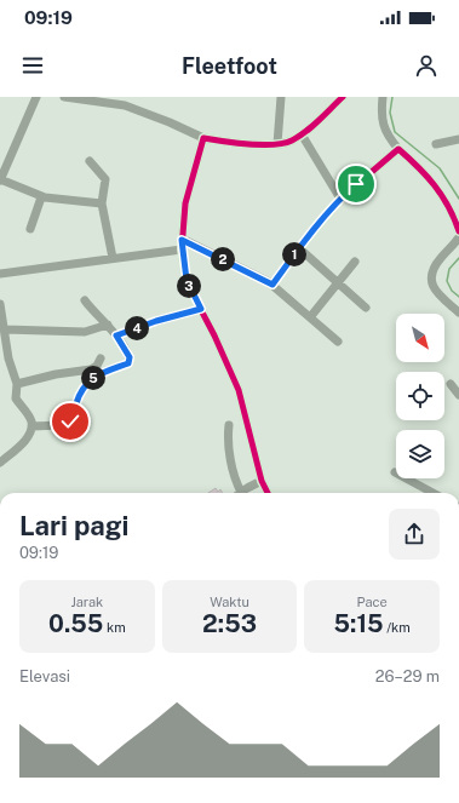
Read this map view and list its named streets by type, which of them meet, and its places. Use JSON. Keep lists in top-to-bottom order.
{
  "north": "bottom right",
  "page": {
    "status": "09:19",
    "header": "Fleetfoot",
    "pins": [
      "1",
      "2",
      "3",
      "4",
      "5"
    ],
    "heading": ["Lari pagi", "09:19"],
    "stats": [
      ["Jarak", "0.55 km"],
      ["Waktu", "2:53"],
      ["Pace", "5:15 /km"]
    ],
    "chart": ["Elevasi", "26–29 m"]
  }
}
